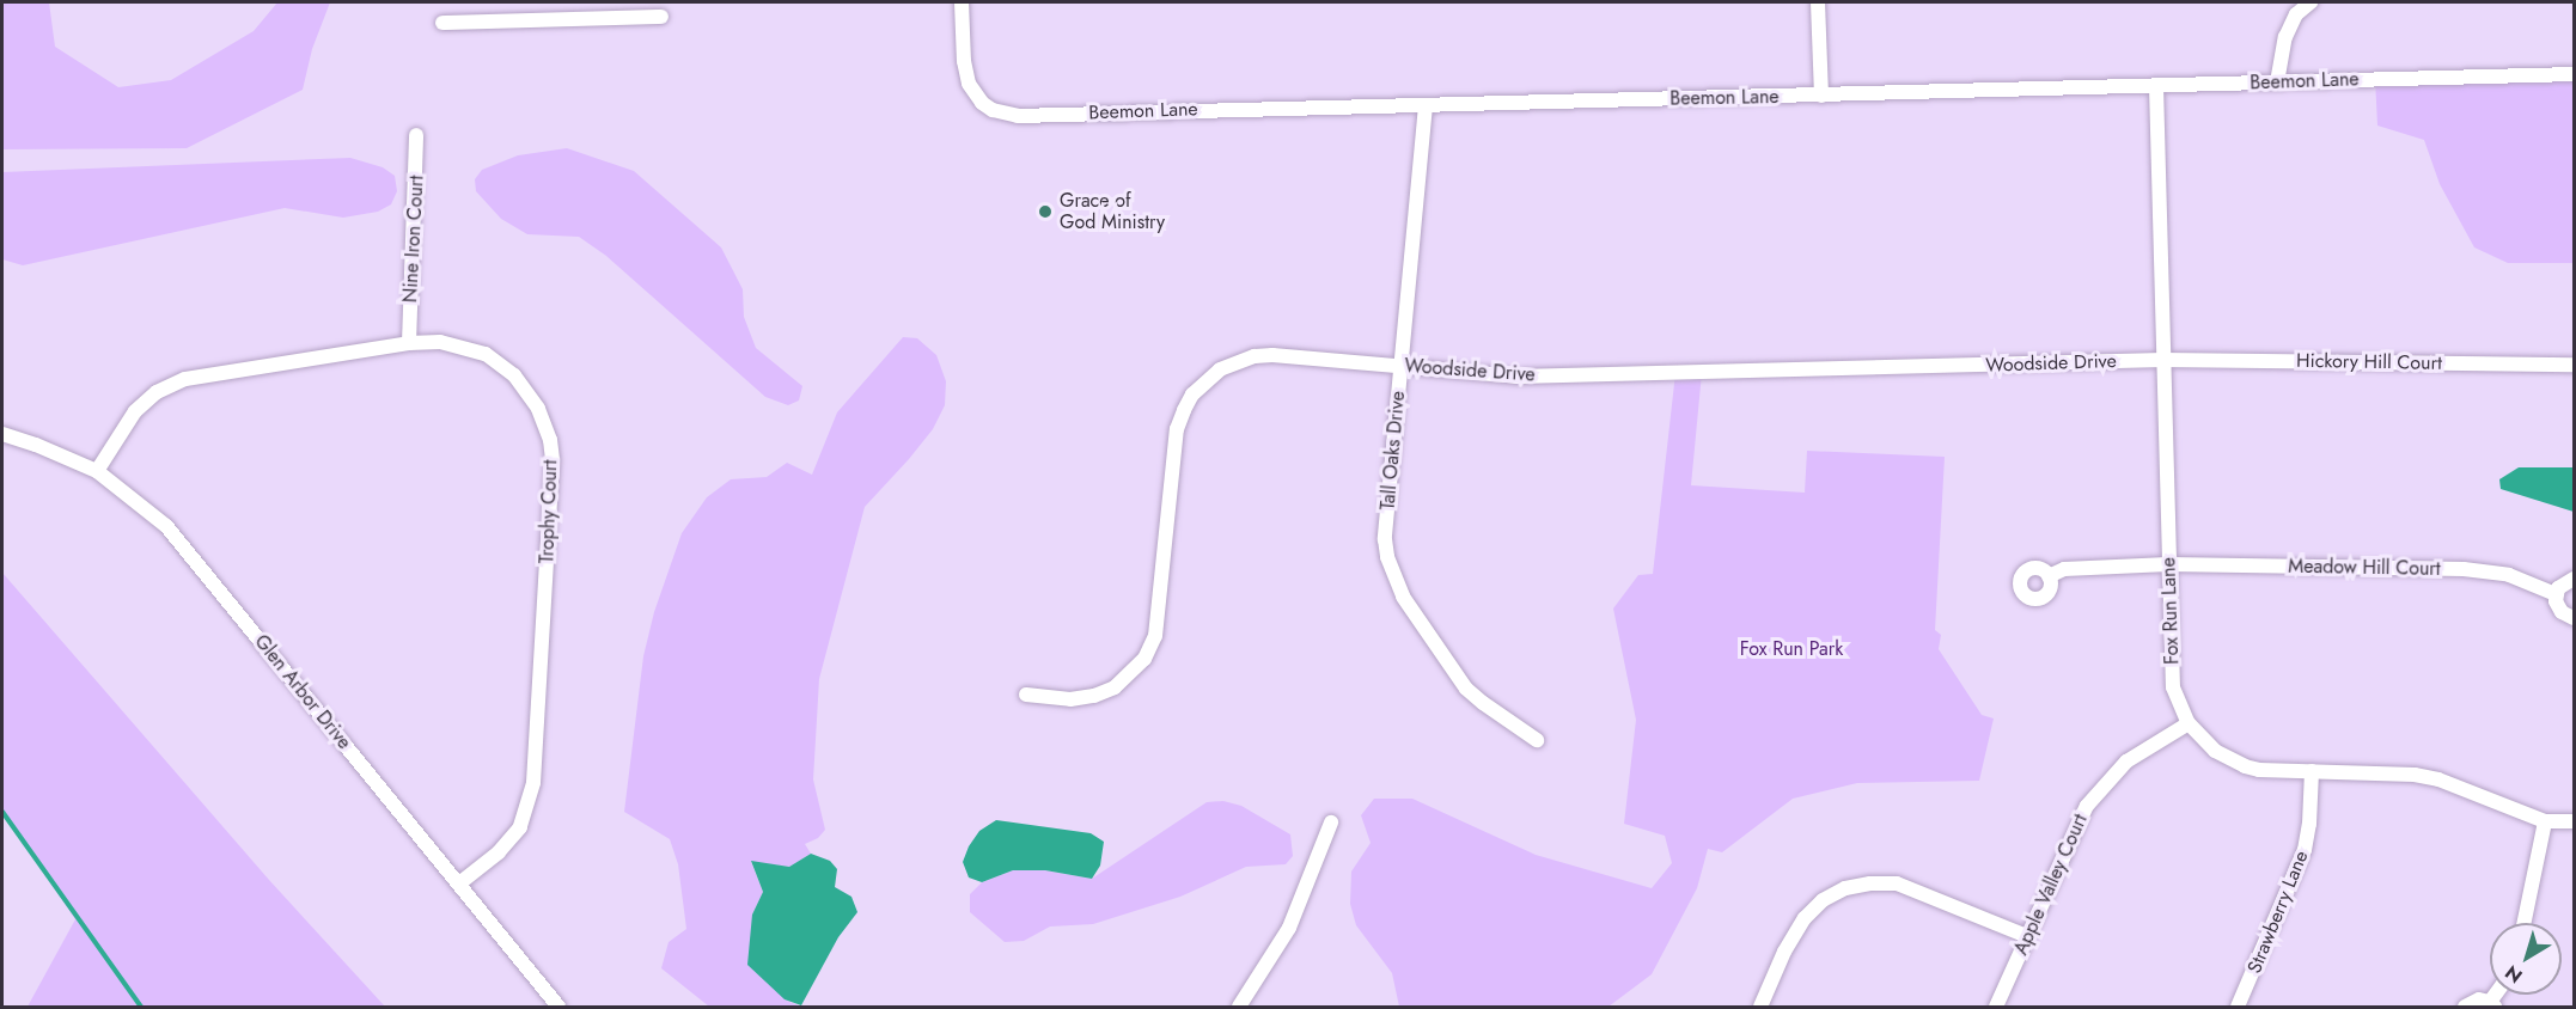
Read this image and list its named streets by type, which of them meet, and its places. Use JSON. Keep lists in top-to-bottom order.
{
  "streets": {
    "street": [
      "Beemon Lane",
      "Nine Iron Court",
      "Hickory Hill Court",
      "Woodside Drive",
      "Tall Oaks Drive",
      "Trophy Court",
      "Meadow Hill Court",
      "Fox Run Lane",
      "Glen Arbor Drive",
      "Apple Valley Court",
      "Strawberry Lane"
    ]
  },
  "crossings": [
    ["Beemon Lane", "Tall Oaks Drive"],
    ["Beemon Lane", "Fox Run Lane"],
    ["Nine Iron Court", "Trophy Court"],
    ["Hickory Hill Court", "Woodside Drive"],
    ["Hickory Hill Court", "Fox Run Lane"],
    ["Woodside Drive", "Tall Oaks Drive"],
    ["Woodside Drive", "Fox Run Lane"],
    ["Trophy Court", "Glen Arbor Drive"],
    ["Meadow Hill Court", "Fox Run Lane"],
    ["Fox Run Lane", "Apple Valley Court"],
    ["Fox Run Lane", "Strawberry Lane"]
  ],
  "parks": ["Fox Run Park"],
  "places": ["Grace of God Ministry"],
  "north": "bottom left"
}
